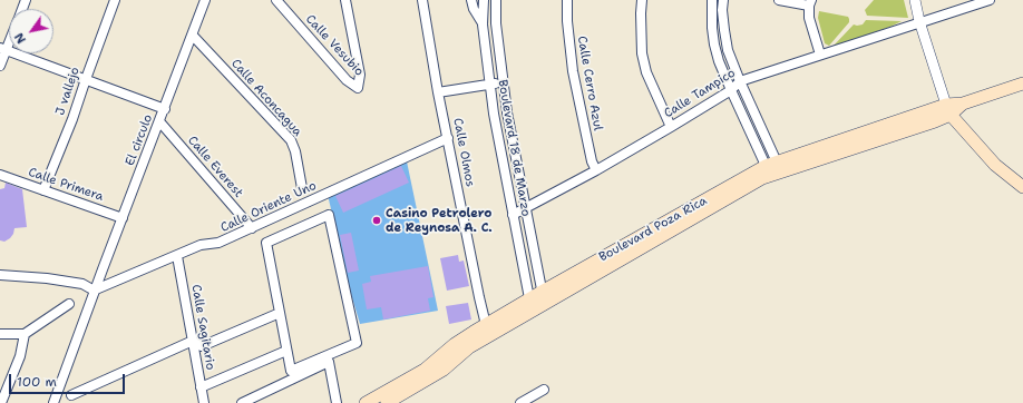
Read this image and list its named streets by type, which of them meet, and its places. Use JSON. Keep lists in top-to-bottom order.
{
  "streets": {
    "main road": ["Boulevard Poza Rica"],
    "street": [
      "Calle Vesubio",
      "Calle Cerro Azul",
      "J vallejo",
      "Calle Tampico",
      "Calle Aconcagua",
      "El circulo",
      "Boulevard 18 de Marzo",
      "Calle Olmos",
      "Calle Everest",
      "Calle Primera",
      "Calle Oriente Uno",
      "Calle Sagitario"
    ]
  },
  "crossings": [
    ["Calle Cerro Azul", "Calle Tampico"],
    ["J vallejo", "Calle Primera"],
    ["Calle Tampico", "Boulevard 18 de Marzo"],
    ["Calle Aconcagua", "El circulo"],
    ["El circulo", "Calle Everest"],
    ["El circulo", "Calle Primera"],
    ["El circulo", "Calle Oriente Uno"],
    ["Boulevard 18 de Marzo", "Boulevard Poza Rica"],
    ["Calle Olmos", "Calle Oriente Uno"],
    ["Calle Olmos", "Boulevard Poza Rica"],
    ["Calle Everest", "Calle Oriente Uno"],
    ["Calle Oriente Uno", "Calle Sagitario"]
  ],
  "places": ["Casino Petrolero de Reynosa A. C."],
  "scale_bar": "100 m",
  "north": "bottom left"
}
